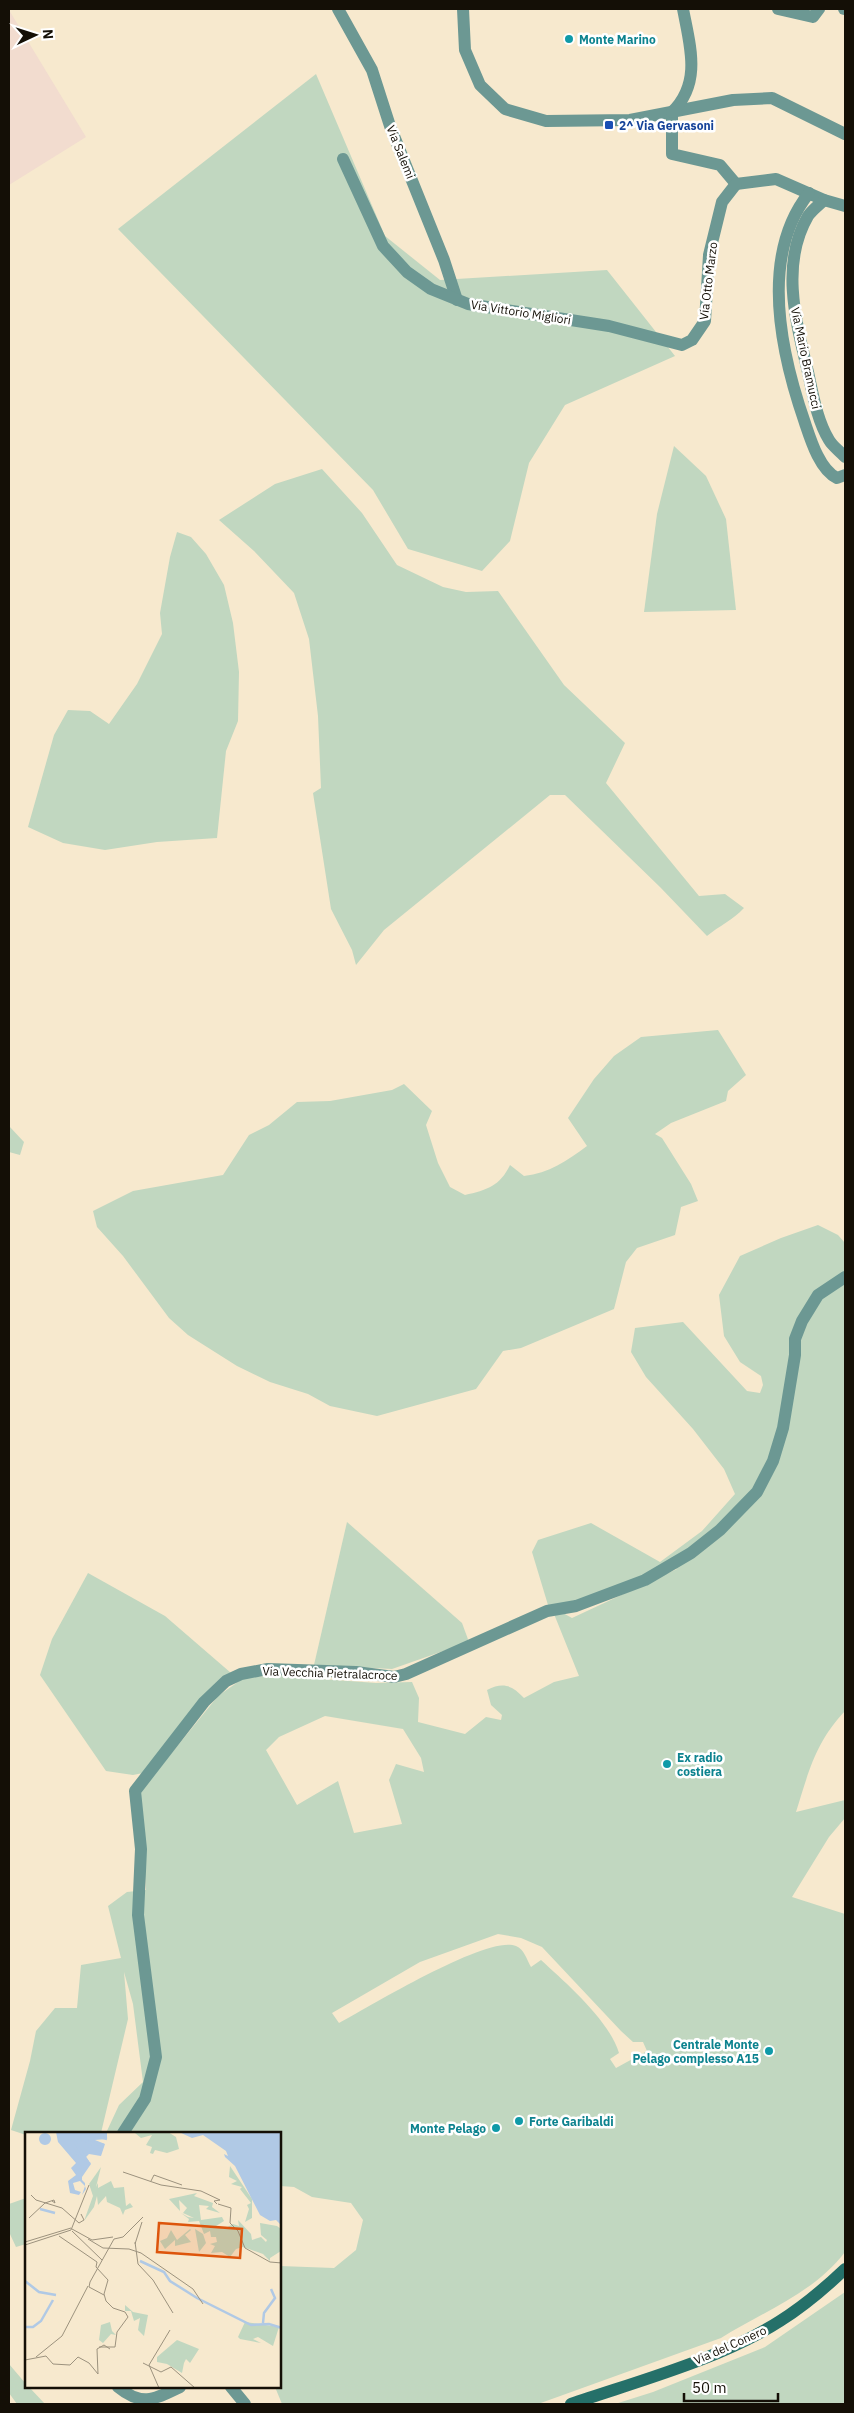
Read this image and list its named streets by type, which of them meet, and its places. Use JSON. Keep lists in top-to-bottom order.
{
  "streets": {
    "main road": ["Via del Conero"],
    "street": [
      "Via Salemi",
      "Via Otto Marzo",
      "Via Vittorio Migliori",
      "Via Mario Bramucci",
      "Via Vecchia Pietralacroce"
    ]
  },
  "crossings": [
    ["Via Salemi", "Via Vittorio Migliori"],
    ["Via Otto Marzo", "Via Vittorio Migliori"]
  ],
  "places": {
    "other": [
      "Monte Marino",
      "Ex radio costiera",
      "Centrale Monte Pelago complesso A15",
      "Forte Garibaldi",
      "Monte Pelago"
    ],
    "transit": ["2^ Via Gervasoni"]
  },
  "scale_bar": "50 m",
  "north": "right"
}
